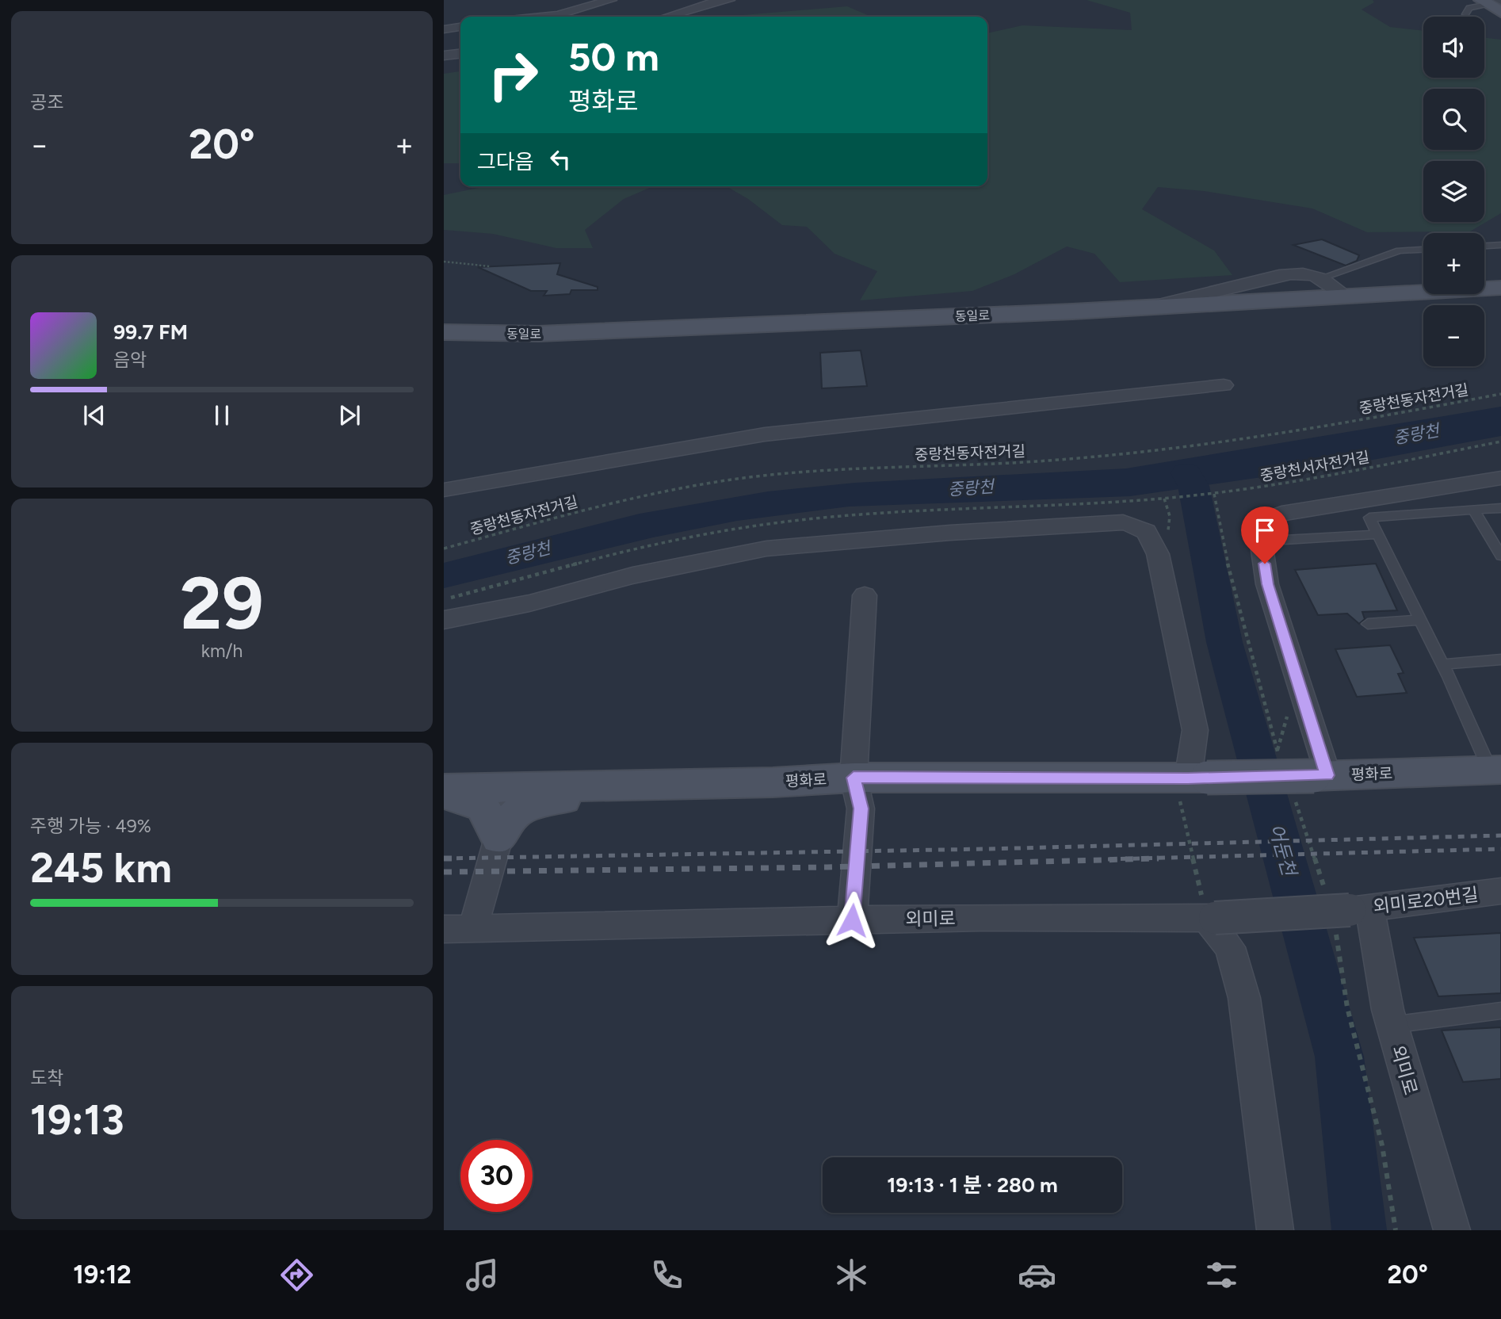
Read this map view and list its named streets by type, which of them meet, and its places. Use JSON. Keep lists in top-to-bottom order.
{
  "streets": {
    "street": [
      "동일로",
      "평화로",
      "외미로20번길",
      "외미로"
    ],
    "path": ["중랑천동자전거길", "중랑천서자전거길"]
  },
  "crossings": [
    ["외미로20번길", "외미로"]
  ],
  "water": ["중랑천", "어둔천"],
  "page": {
    "tile": [
      "공조",
      ["29", "km/h"],
      ["주행 가능 · 49%", "245 km"],
      ["도착", "19:13"]
    ],
    "map_buttons": ["+", "−"],
    "turn": ["50 m", "평화로"],
    "heat": ["−", "20°", "+"],
    "then": "그다음",
    "song": ["99.7 FM", "음악"],
    "limit": "30",
    "trip": "19:13 · 1 분 · 280 m",
    "tabs": ["19:12", "20°"]
  }
}
